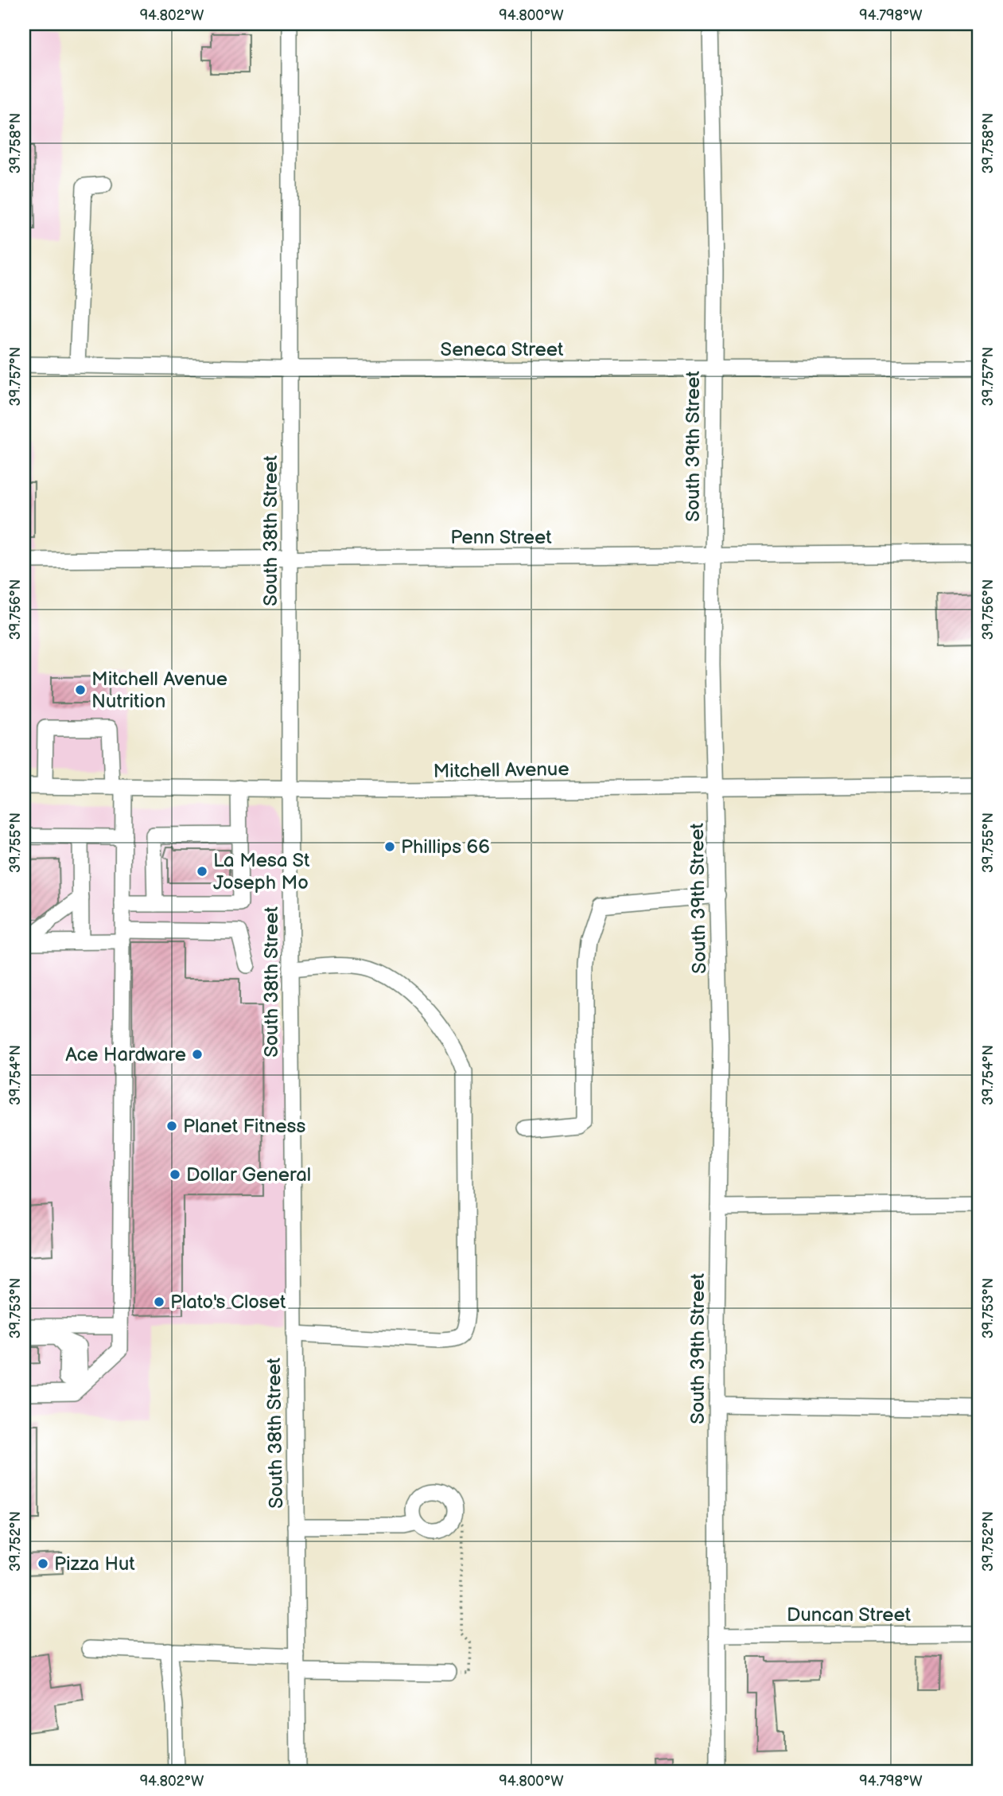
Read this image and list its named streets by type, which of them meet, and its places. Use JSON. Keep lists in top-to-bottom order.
{
  "streets": {
    "street": [
      "Seneca Street",
      "South 39th Street",
      "South 38th Street",
      "Penn Street",
      "Mitchell Avenue",
      "Duncan Street"
    ]
  },
  "crossings": [
    ["Seneca Street", "South 39th Street"],
    ["Seneca Street", "South 38th Street"],
    ["South 39th Street", "Penn Street"],
    ["South 39th Street", "Mitchell Avenue"],
    ["South 39th Street", "Duncan Street"],
    ["South 38th Street", "Penn Street"],
    ["South 38th Street", "Mitchell Avenue"]
  ],
  "places": [
    "Mitchell Avenue Nutrition",
    "Phillips 66",
    "La Mesa St Joseph Mo",
    "Ace Hardware",
    "Planet Fitness",
    "Dollar General",
    "Plato's Closet",
    "Pizza Hut"
  ],
  "coordinates": [
    "94.802°W",
    "94.800°W",
    "94.798°W",
    "39.758°N",
    "39.757°N",
    "39.756°N",
    "39.755°N",
    "39.754°N",
    "39.753°N",
    "39.752°N"
  ]
}
